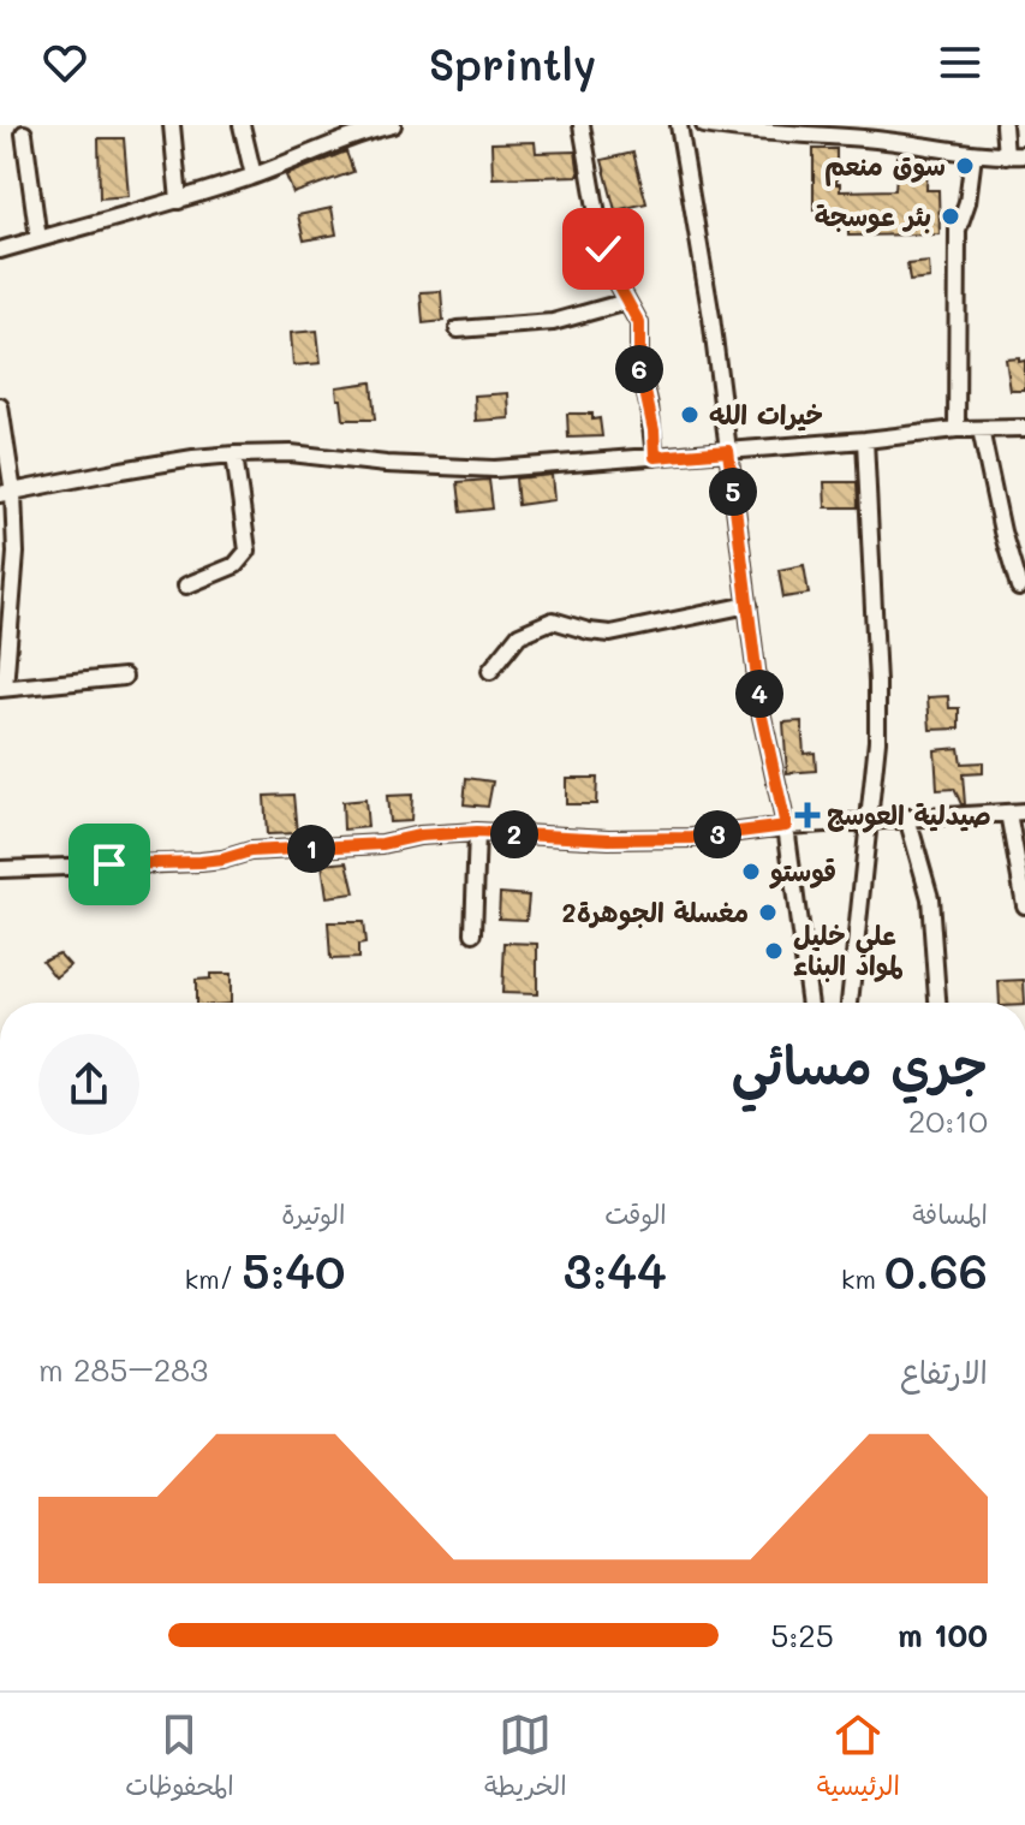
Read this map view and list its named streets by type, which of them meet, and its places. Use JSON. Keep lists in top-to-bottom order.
{
  "places": {
    "other": [
      "سوق منعم",
      "بئر عوسجة",
      "خيرات الله",
      "قوستو",
      "مغسلة الجوهرة2",
      "علي خليل لمواد البناء"
    ],
    "health": ["صيدلية العوسج"]
  },
  "page": {
    "header": "Sprintly",
    "pins": [
      "6",
      "5",
      "4",
      "2",
      "3",
      "1"
    ],
    "heading": ["جري مسائي", "20:10"],
    "stats": [
      ["المسافة", "0.66 km"],
      ["الوقت", "3:44"],
      ["الوتيرة", "5:40 /km"]
    ],
    "chart": ["الارتفاع", "283–285 m"],
    "list": [
      {
        "name": "100 m",
        "note": "5:25"
      }
    ],
    "tabs": ["الرئيسية", "الخريطة", "المحفوظات"]
  }
}
